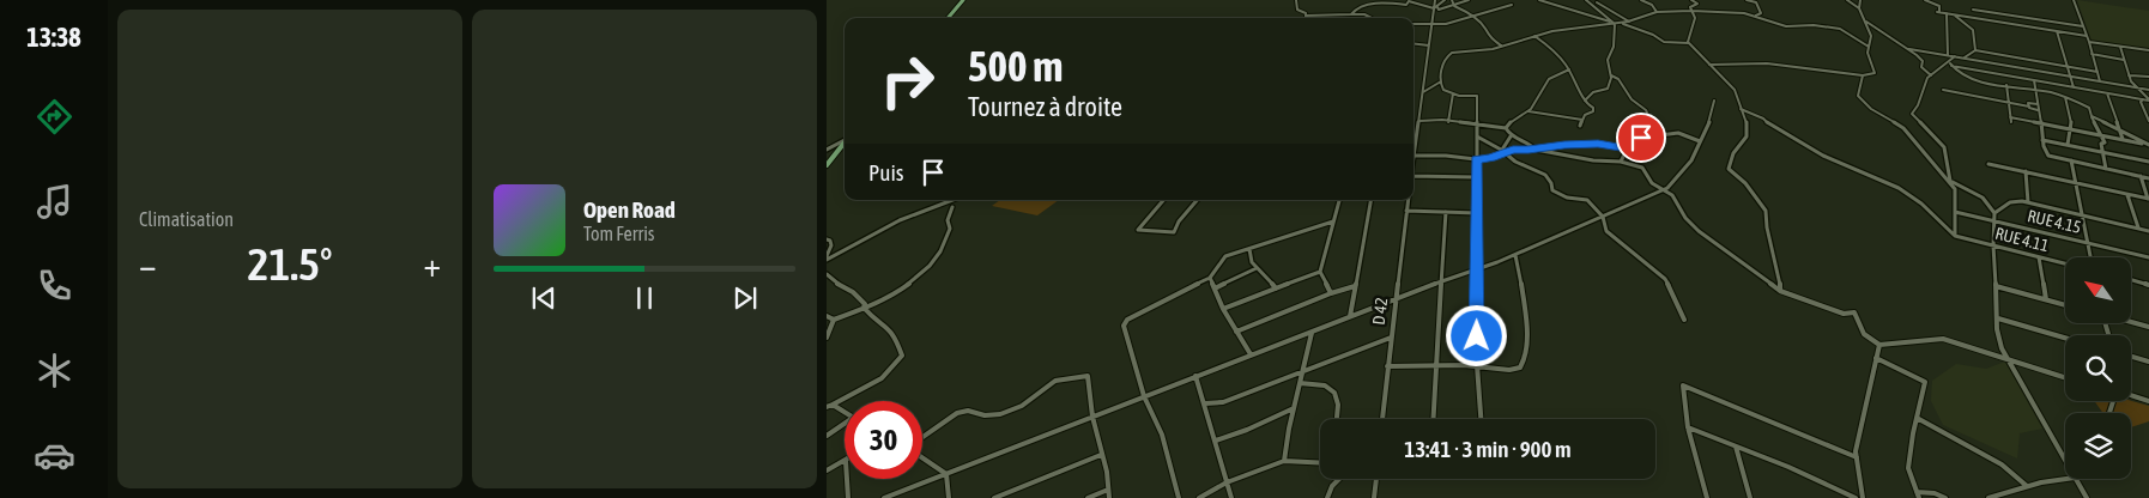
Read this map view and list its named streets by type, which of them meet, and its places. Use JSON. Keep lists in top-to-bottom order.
{
  "streets": {
    "street": ["RUE 4.15", "RUE 4.11", "D 42"]
  },
  "north": "top left",
  "page": {
    "tabs": "13:38",
    "tile": "Climatisation",
    "turn": ["500 m", "Tournez à droite"],
    "then": "Puis",
    "song": ["Open Road", "Tom Ferris"],
    "heat": ["−", "21.5°", "+"],
    "limit": "30",
    "trip": "13:41 · 3 min · 900 m"
  }
}
